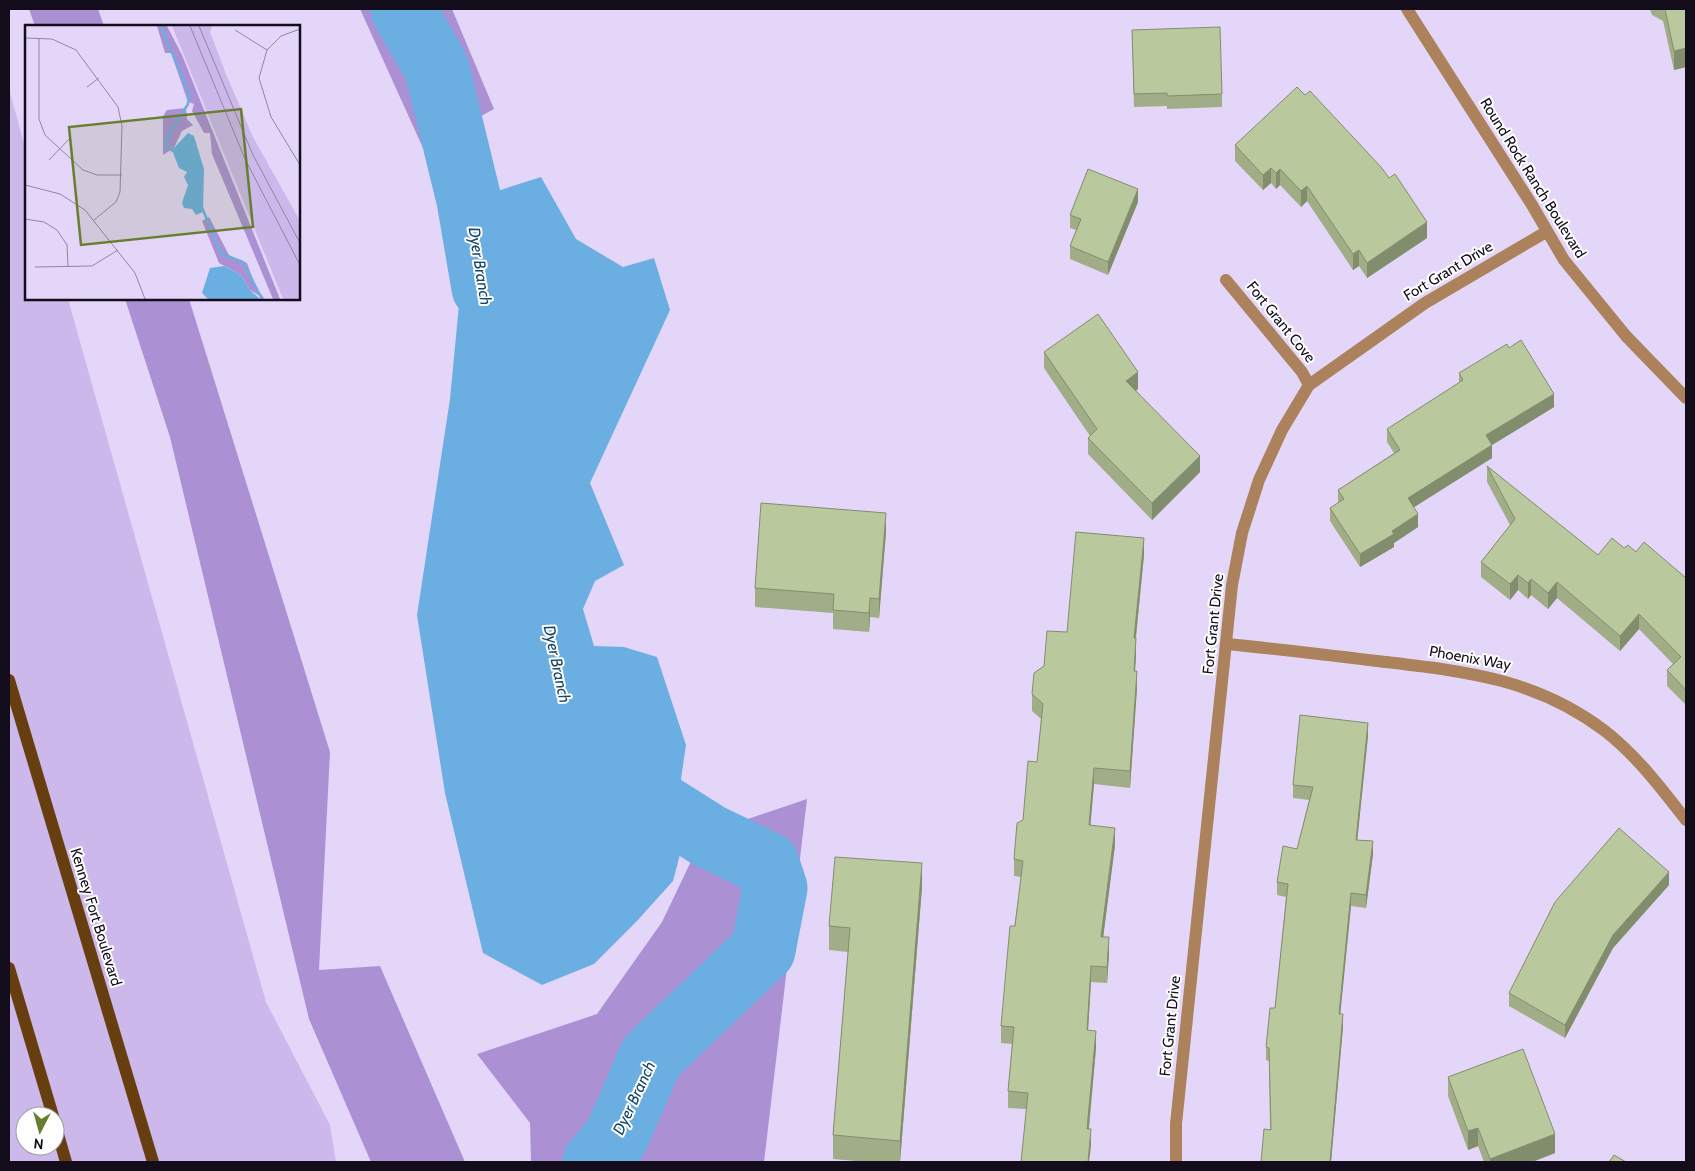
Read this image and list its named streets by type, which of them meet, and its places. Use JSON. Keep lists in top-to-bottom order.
{
  "streets": {
    "main road": ["Kenney Fort Boulevard"],
    "street": [
      "Round Rock Ranch Boulevard",
      "Fort Grant Drive",
      "Fort Grant Cove",
      "Phoenix Way"
    ]
  },
  "crossings": [
    ["Round Rock Ranch Boulevard", "Fort Grant Drive"],
    ["Fort Grant Drive", "Fort Grant Cove"],
    ["Fort Grant Drive", "Phoenix Way"]
  ],
  "water": ["Dyer Branch"],
  "north": "bottom"
}
